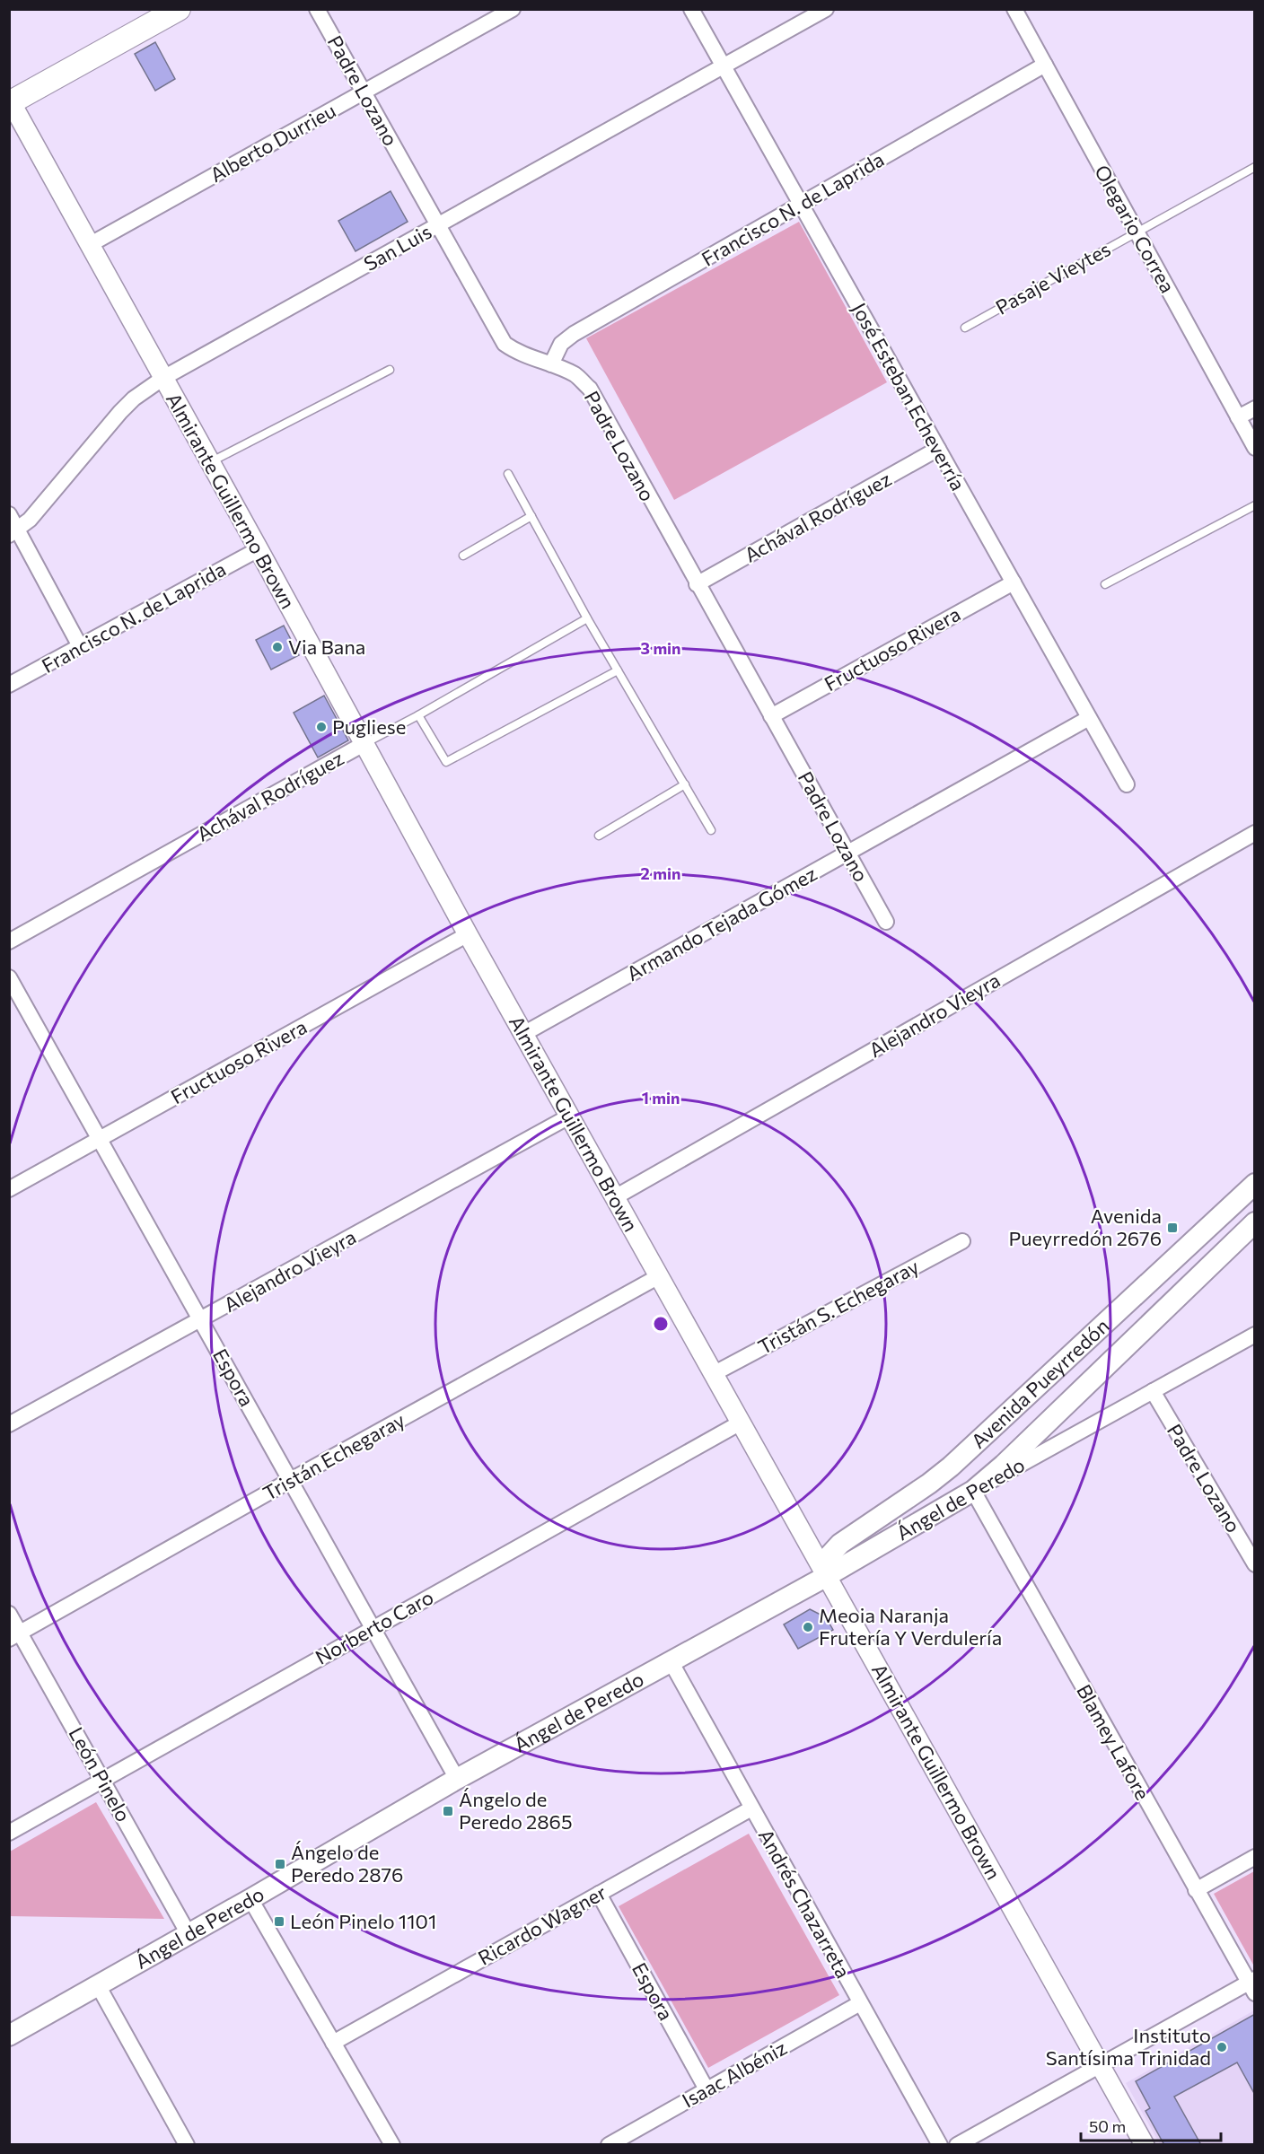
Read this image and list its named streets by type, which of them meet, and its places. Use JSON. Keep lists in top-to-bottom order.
{
  "streets": {
    "main road": ["Avenida Pueyrredón", "Ángel de Peredo"],
    "street": [
      "Padre Lozano",
      "Alberto Durrieu",
      "Francisco N. de Laprida",
      "Olegario Correa",
      "San Luis",
      "José Esteban Echeverría",
      "Almirante Guillermo Brown",
      "Achával Rodríguez",
      "Fructuoso Rivera",
      "Armando Tejada Gómez",
      "Alejandro Vieyra",
      "Tristán S. Echegaray",
      "Espora",
      "Tristán Echegaray",
      "Norberto Caro",
      "Blamey Lafore",
      "León Pinelo",
      "Andrés Chazarreta",
      "Ricardo Wagner",
      "Isaac Albéniz"
    ],
    "lane": ["Pasaje Vieytes"]
  },
  "crossings": [
    ["Padre Lozano", "Alberto Durrieu"],
    ["Padre Lozano", "Francisco N. de Laprida"],
    ["Padre Lozano", "San Luis"],
    ["Padre Lozano", "Achával Rodríguez"],
    ["Padre Lozano", "Fructuoso Rivera"],
    ["Padre Lozano", "Armando Tejada Gómez"],
    ["Padre Lozano", "Ángel de Peredo"],
    ["Alberto Durrieu", "Almirante Guillermo Brown"],
    ["Francisco N. de Laprida", "Olegario Correa"],
    ["Francisco N. de Laprida", "José Esteban Echeverría"],
    ["Francisco N. de Laprida", "Almirante Guillermo Brown"],
    ["Olegario Correa", "Pasaje Vieytes"],
    ["San Luis", "José Esteban Echeverría"],
    ["San Luis", "Almirante Guillermo Brown"],
    ["José Esteban Echeverría", "Achával Rodríguez"],
    ["José Esteban Echeverría", "Fructuoso Rivera"],
    ["José Esteban Echeverría", "Armando Tejada Gómez"],
    ["Almirante Guillermo Brown", "Achával Rodríguez"],
    ["Almirante Guillermo Brown", "Fructuoso Rivera"],
    ["Almirante Guillermo Brown", "Armando Tejada Gómez"],
    ["Almirante Guillermo Brown", "Alejandro Vieyra"],
    ["Almirante Guillermo Brown", "Tristán S. Echegaray"],
    ["Almirante Guillermo Brown", "Avenida Pueyrredón"],
    ["Almirante Guillermo Brown", "Tristán Echegaray"],
    ["Almirante Guillermo Brown", "Ángel de Peredo"],
    ["Almirante Guillermo Brown", "Norberto Caro"],
    ["Fructuoso Rivera", "Espora"],
    ["Alejandro Vieyra", "Espora"],
    ["Espora", "Tristán Echegaray"],
    ["Espora", "Ángel de Peredo"],
    ["Espora", "Norberto Caro"],
    ["Espora", "Ricardo Wagner"],
    ["Espora", "Isaac Albéniz"],
    ["Avenida Pueyrredón", "Ángel de Peredo"],
    ["Avenida Pueyrredón", "Blamey Lafore"],
    ["Tristán Echegaray", "León Pinelo"],
    ["Ángel de Peredo", "Blamey Lafore"],
    ["Ángel de Peredo", "León Pinelo"],
    ["Ángel de Peredo", "Andrés Chazarreta"],
    ["Norberto Caro", "León Pinelo"],
    ["Andrés Chazarreta", "Ricardo Wagner"],
    ["Andrés Chazarreta", "Isaac Albéniz"]
  ],
  "places": {
    "other": [
      "Via Bana",
      "Pugliese",
      "Meoia Naranja Frutería Y Verdulería",
      "Instituto Santísima Trinidad"
    ],
    "transit": [
      "Avenida Pueyrredón 2676",
      "Ángelo de Peredo 2865",
      "Ángelo de Peredo 2876",
      "León Pinelo 1101"
    ]
  },
  "scale_bar": "50 m",
  "rings": ["3 min", "2 min", "1 min"]
}
